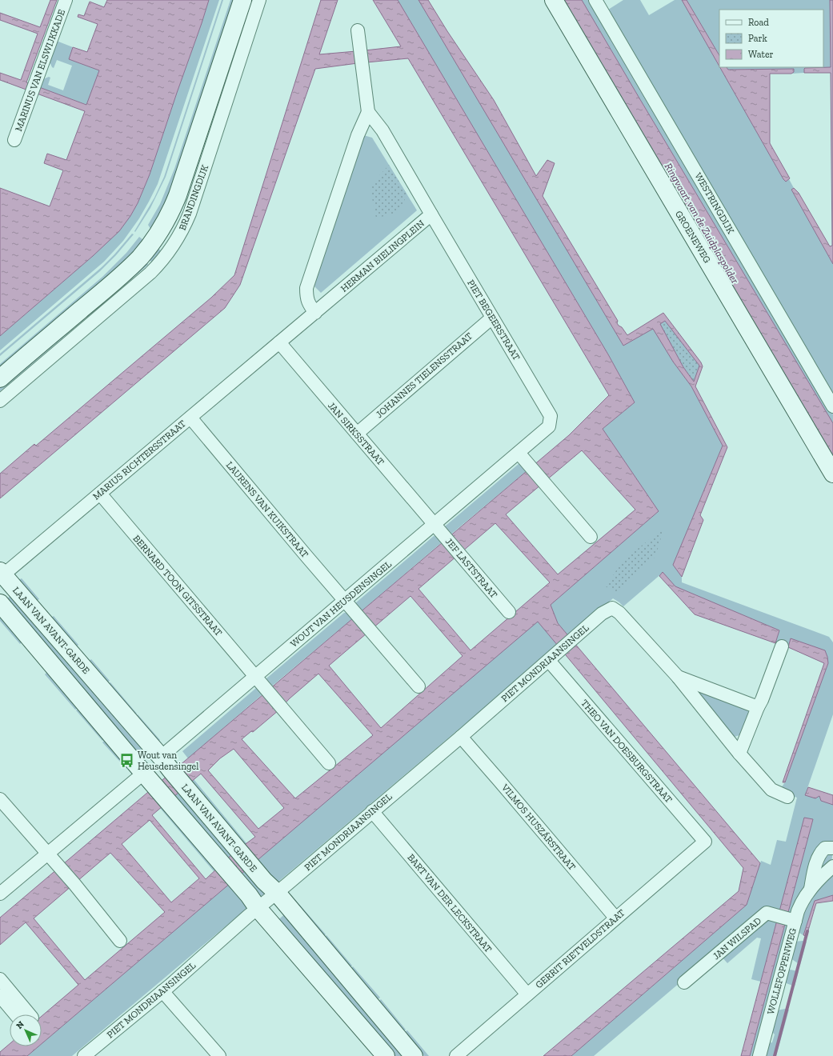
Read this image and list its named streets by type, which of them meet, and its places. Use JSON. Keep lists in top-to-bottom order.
{
  "streets": {
    "street": [
      "MARINUS VAN ELSWIJKKADE",
      "BRANDINGDIJK",
      "WESTRINGDIJK",
      "GROENEWEG",
      "HERMAN BIELINGPLEIN",
      "PIET BEGEERSTRAAT",
      "JOHANNES TIELENSSTRAAT",
      "JAN SIRKSSTRAAT",
      "MARIUS RICHTERSSTRAAT",
      "LAURENS VAN KUIKSTRAAT",
      "JEF LASTSTRAAT",
      "BERNARD TOON GITSSTRAAT",
      "WOUT VAN HEUSDENSINGEL",
      "LAAN VAN AVANT-GARDE",
      "PIET MONDRIAANSINGEL",
      "THEO VAN DOESBURGSTRAAT",
      "VILMOS HUSZÁRSTRAAT",
      "BART VAN DER LECKSTRAAT",
      "JAN WILSPAD",
      "GERRIT RIETVELDSTRAAT",
      "WOLLEFOPPENWEG"
    ]
  },
  "crossings": [
    ["HERMAN BIELINGPLEIN", "PIET BEGEERSTRAAT"],
    ["HERMAN BIELINGPLEIN", "JAN SIRKSSTRAAT"],
    ["HERMAN BIELINGPLEIN", "MARIUS RICHTERSSTRAAT"],
    ["PIET BEGEERSTRAAT", "JOHANNES TIELENSSTRAAT"],
    ["PIET BEGEERSTRAAT", "WOUT VAN HEUSDENSINGEL"],
    ["JOHANNES TIELENSSTRAAT", "JAN SIRKSSTRAAT"],
    ["JAN SIRKSSTRAAT", "MARIUS RICHTERSSTRAAT"],
    ["JAN SIRKSSTRAAT", "JEF LASTSTRAAT"],
    ["JAN SIRKSSTRAAT", "WOUT VAN HEUSDENSINGEL"],
    ["MARIUS RICHTERSSTRAAT", "LAURENS VAN KUIKSTRAAT"],
    ["MARIUS RICHTERSSTRAAT", "BERNARD TOON GITSSTRAAT"],
    ["MARIUS RICHTERSSTRAAT", "LAAN VAN AVANT-GARDE"],
    ["LAURENS VAN KUIKSTRAAT", "WOUT VAN HEUSDENSINGEL"],
    ["JEF LASTSTRAAT", "WOUT VAN HEUSDENSINGEL"],
    ["BERNARD TOON GITSSTRAAT", "WOUT VAN HEUSDENSINGEL"],
    ["WOUT VAN HEUSDENSINGEL", "LAAN VAN AVANT-GARDE"],
    ["LAAN VAN AVANT-GARDE", "PIET MONDRIAANSINGEL"],
    ["PIET MONDRIAANSINGEL", "THEO VAN DOESBURGSTRAAT"],
    ["PIET MONDRIAANSINGEL", "VILMOS HUSZÁRSTRAAT"],
    ["PIET MONDRIAANSINGEL", "BART VAN DER LECKSTRAAT"],
    ["THEO VAN DOESBURGSTRAAT", "GERRIT RIETVELDSTRAAT"],
    ["VILMOS HUSZÁRSTRAAT", "GERRIT RIETVELDSTRAAT"],
    ["BART VAN DER LECKSTRAAT", "GERRIT RIETVELDSTRAAT"],
    ["JAN WILSPAD", "WOLLEFOPPENWEG"]
  ],
  "water": ["Ringvaart van de Zuidplaspolder"],
  "places": {
    "bus stop": ["Wout van Heusdensingel"]
  },
  "legend": ["Road", "Park", "Water"],
  "north": "top left"
}
